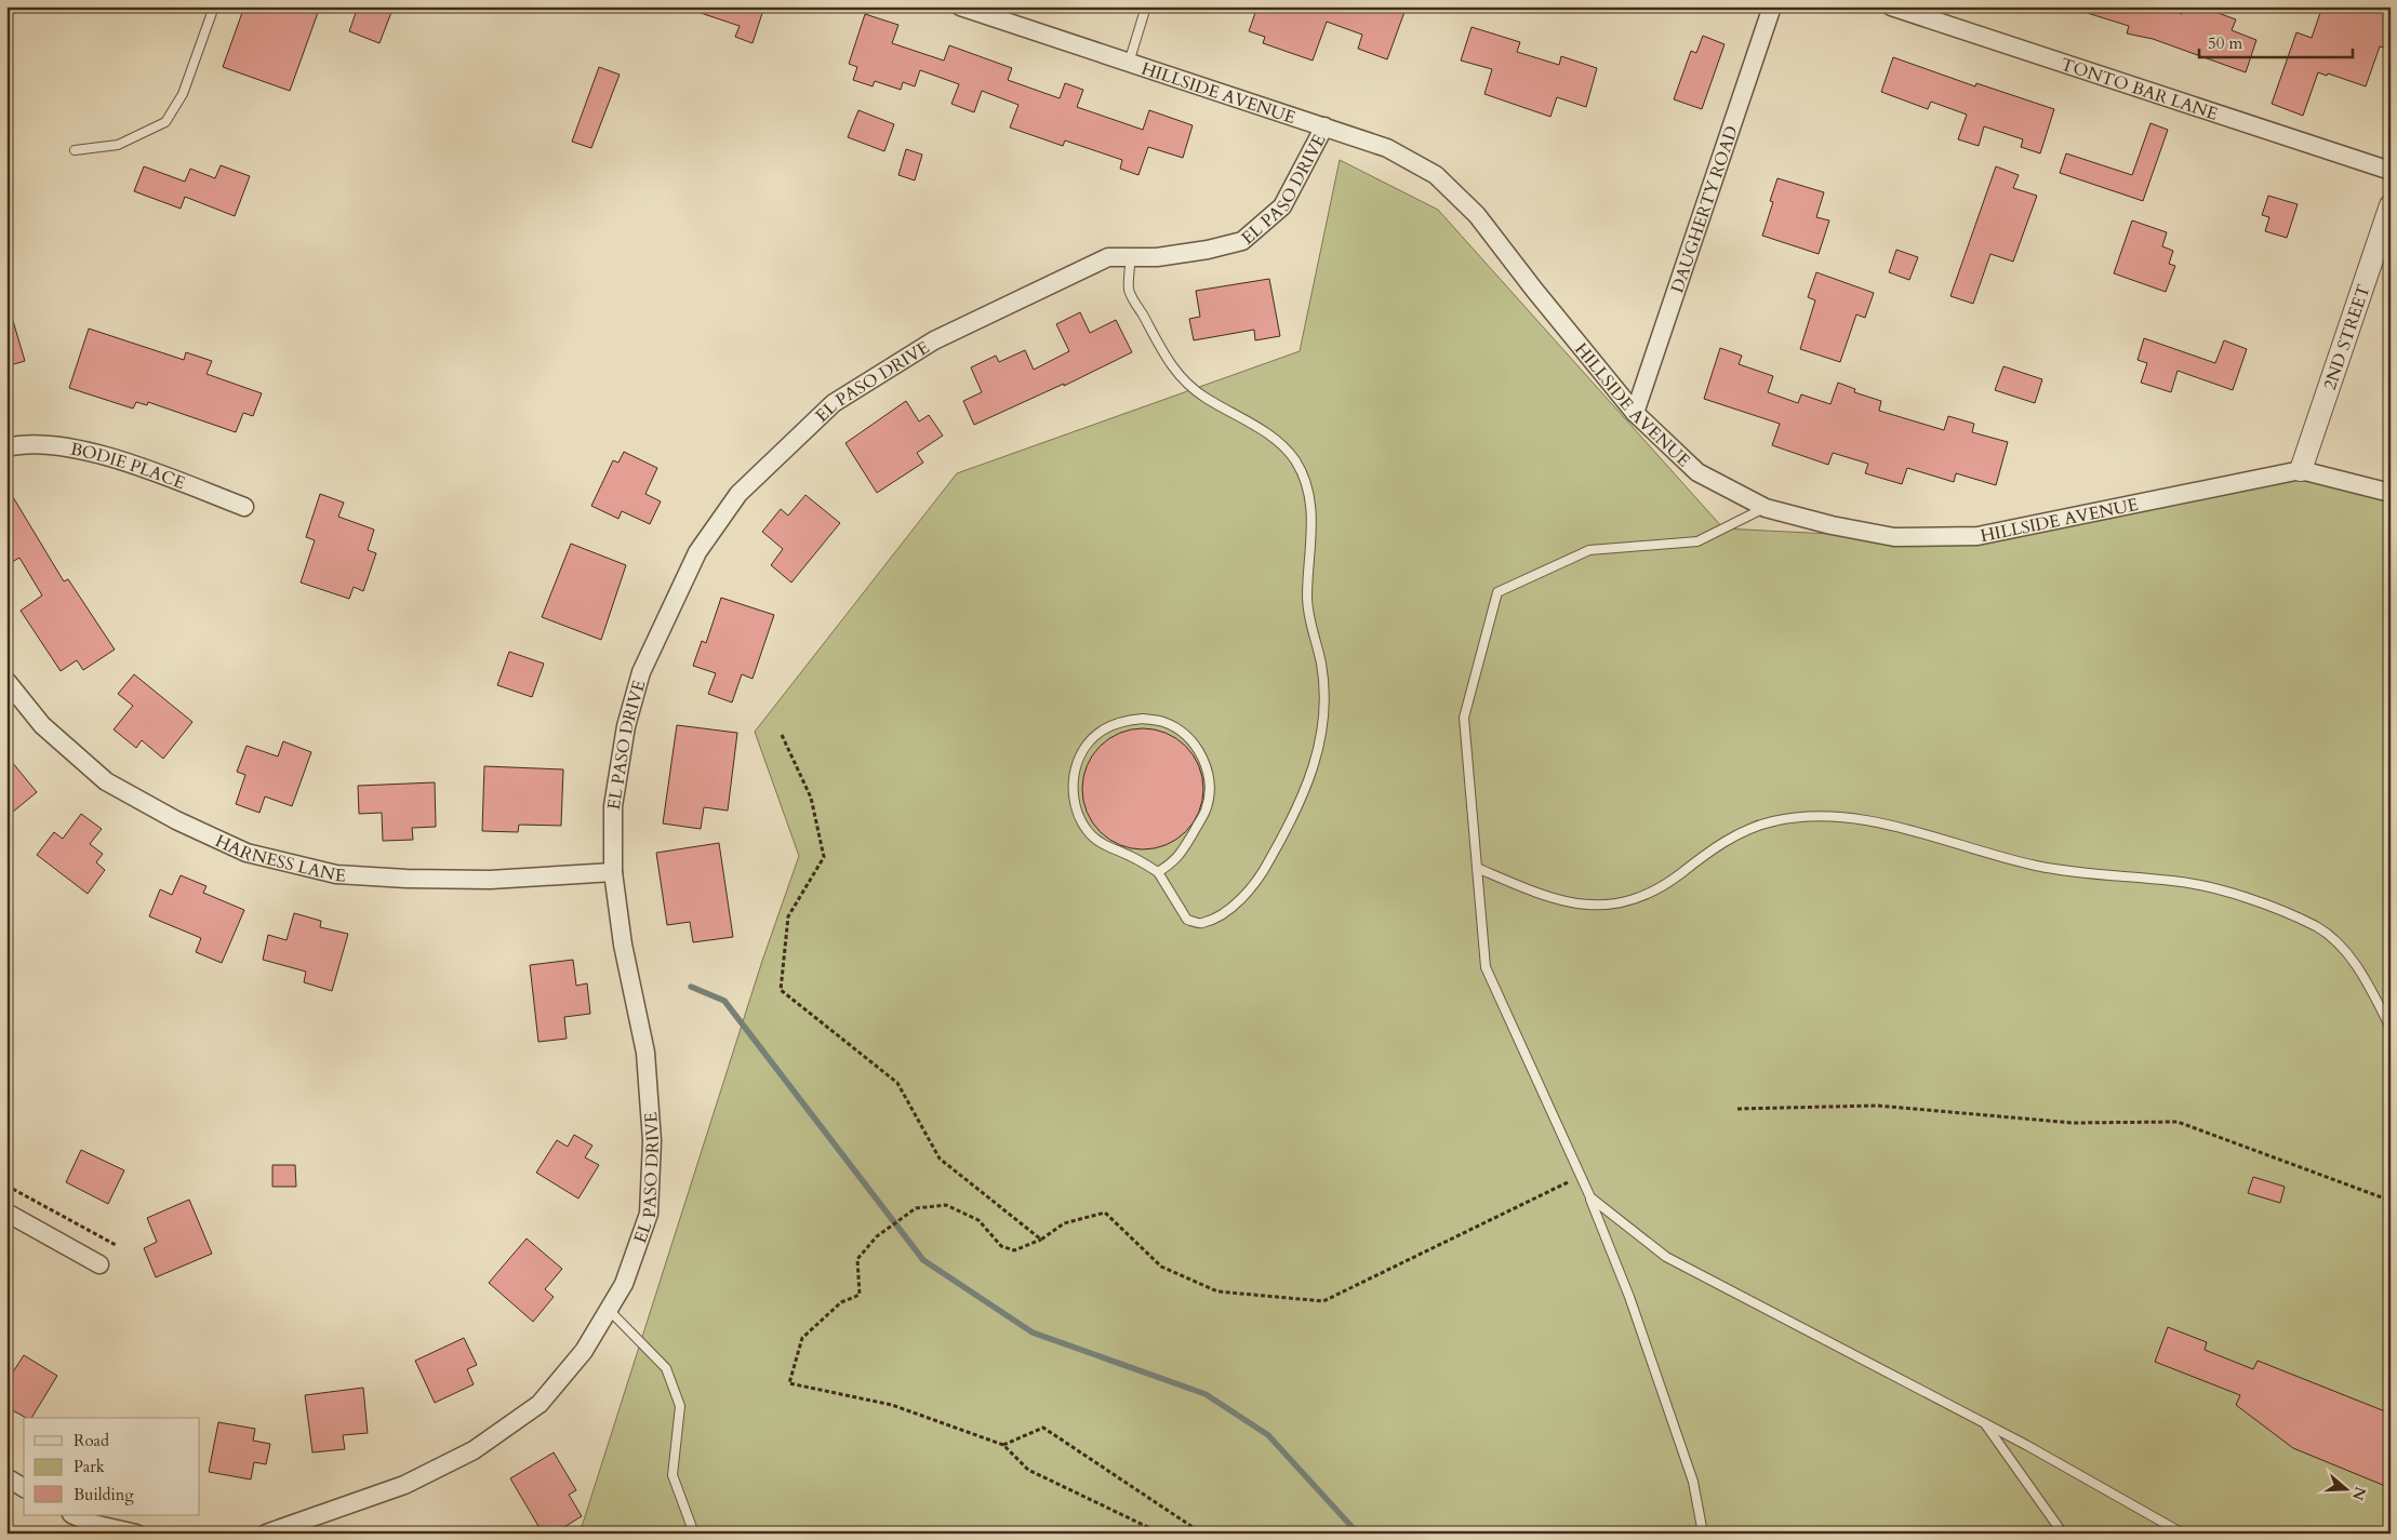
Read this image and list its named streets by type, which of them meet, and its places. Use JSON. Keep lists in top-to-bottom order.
{
  "streets": {
    "street": [
      "TONTO BAR LANE",
      "HILLSIDE AVENUE",
      "EL PASO DRIVE",
      "DAUGHERTY ROAD",
      "2ND STREET",
      "BODIE PLACE",
      "HARNESS LANE"
    ]
  },
  "crossings": [
    ["HILLSIDE AVENUE", "EL PASO DRIVE"],
    ["HILLSIDE AVENUE", "DAUGHERTY ROAD"],
    ["HILLSIDE AVENUE", "2ND STREET"],
    ["EL PASO DRIVE", "HARNESS LANE"]
  ],
  "legend": ["Road", "Park", "Building"],
  "scale_bar": "50 m",
  "north": "right"
}
